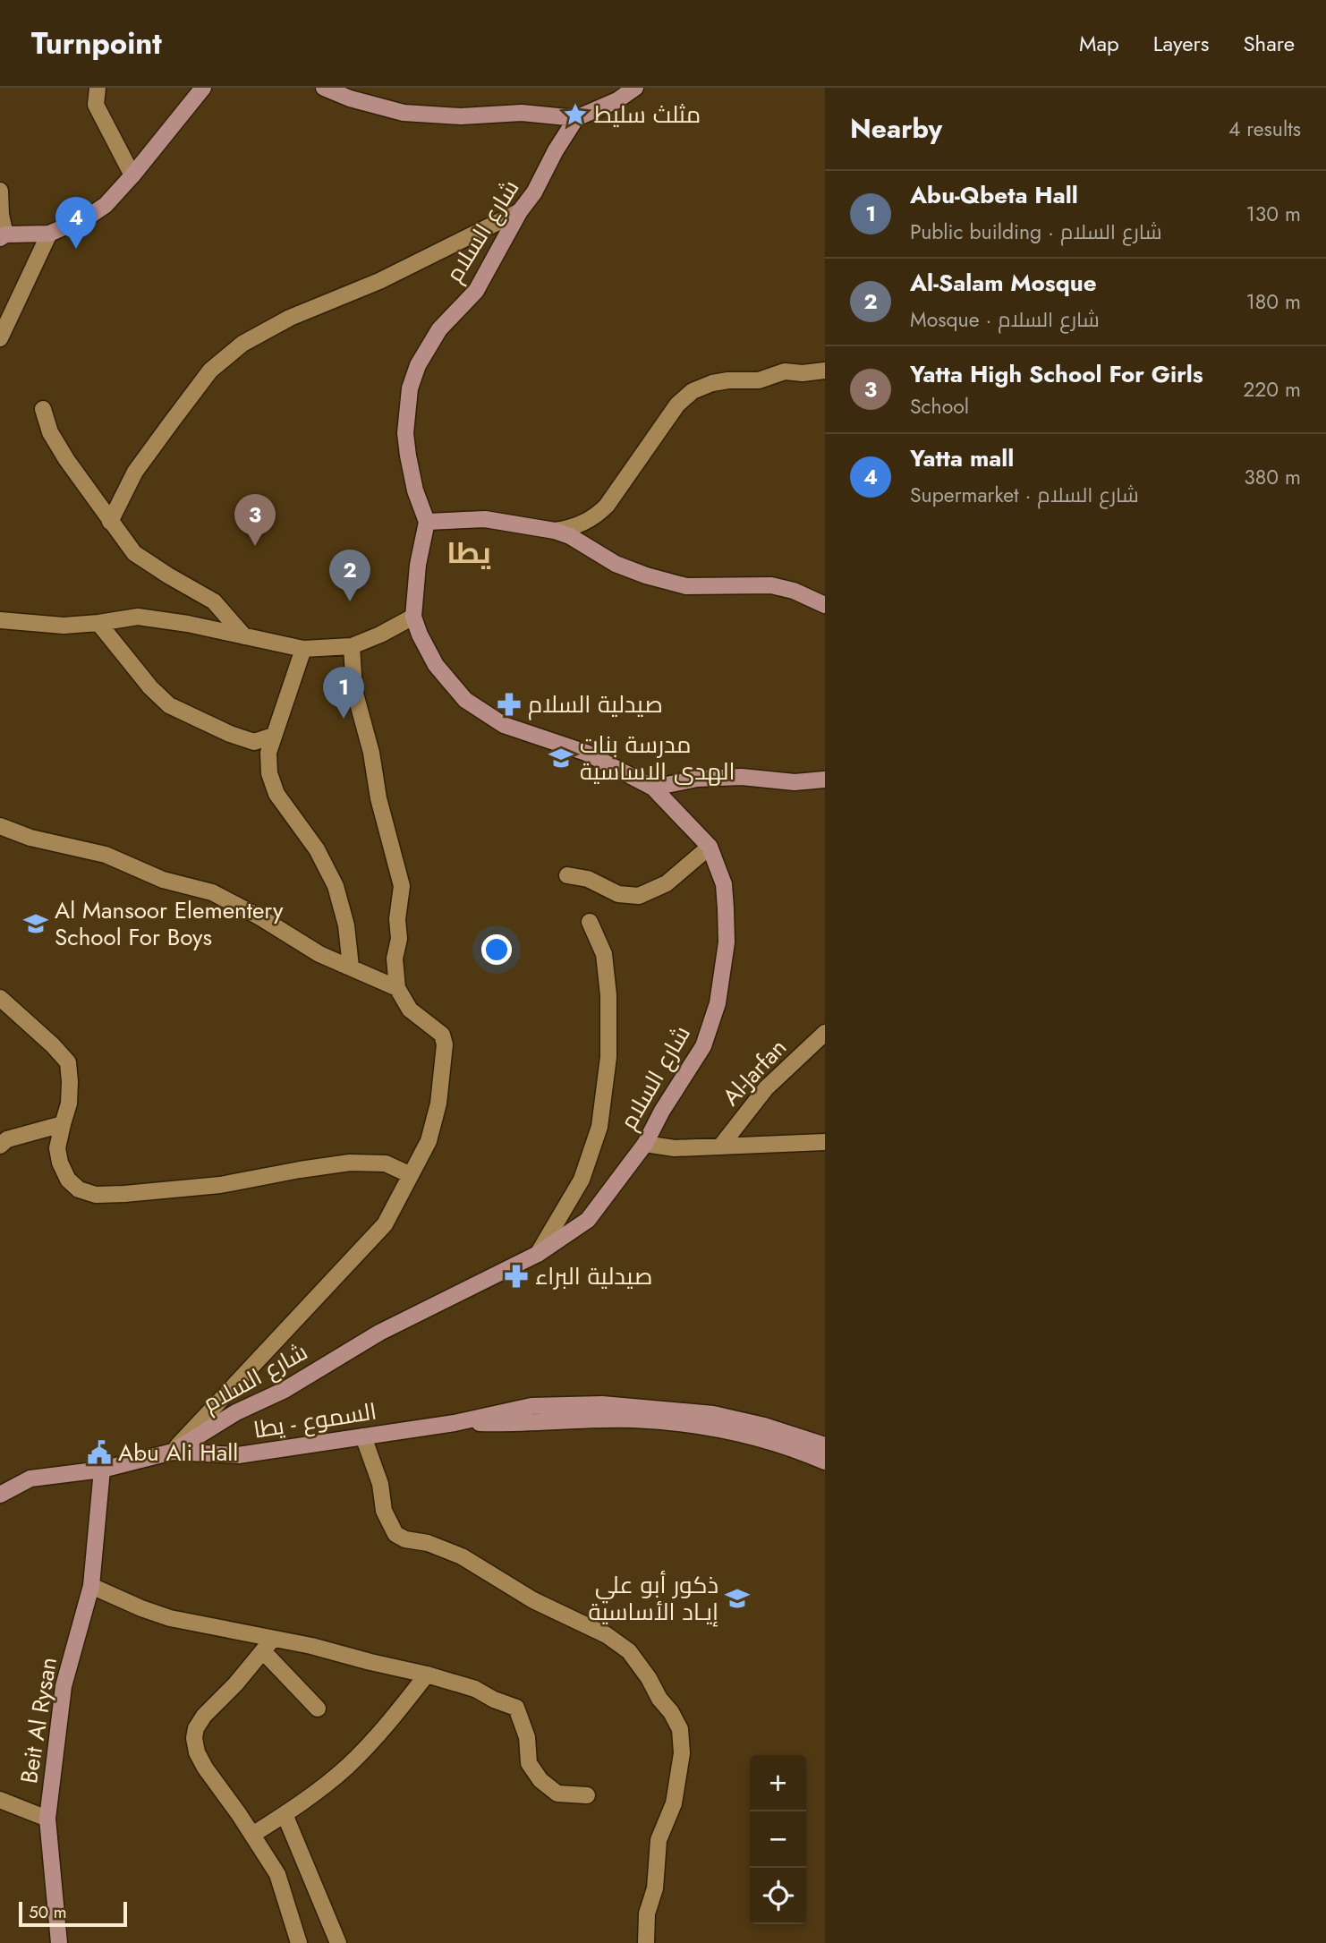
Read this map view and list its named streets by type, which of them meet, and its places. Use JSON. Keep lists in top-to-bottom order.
{
  "streets": {
    "main road": ["شارع السلام", "السموع - يطا", "Beit Al Rysan"],
    "street": ["Al-Jarfan"]
  },
  "crossings": [
    ["شارع السلام", "السموع - يطا"],
    ["السموع - يطا", "Beit Al Rysan"]
  ],
  "districts": ["يطا"],
  "places": {
    "place": ["مثلث سليط"],
    "pharmacy": ["صيدلية السلام", "صيدلية البراء"],
    "school or university": ["مدرسة بنات الهدى الاساسية", "Al Mansoor Elementery School For Boys", "ذكور أبو علي إيـاد الأساسية"],
    "public building": ["Abu Ali Hall"]
  },
  "scale_bar": "50 m",
  "page": {
    "header": "Turnpoint",
    "nav": ["Map", "Layers", "Share"],
    "heading": ["Nearby", "4 results"],
    "list": [
      {
        "mark": "1",
        "name": "Abu-Qbeta Hall",
        "note": "Public building · شارع السلام",
        "value": "130 m"
      },
      {
        "mark": "2",
        "name": "Al-Salam Mosque",
        "note": "Mosque · شارع السلام",
        "value": "180 m"
      },
      {
        "mark": "3",
        "name": "Yatta High School For Girls",
        "note": "School",
        "value": "220 m"
      },
      {
        "mark": "4",
        "name": "Yatta mall",
        "note": "Supermarket · شارع السلام",
        "value": "380 m"
      }
    ],
    "pins": [
      "4",
      "3",
      "2",
      "1"
    ],
    "map_buttons": ["+", "−"],
    "scale": "50 m"
  }
}
